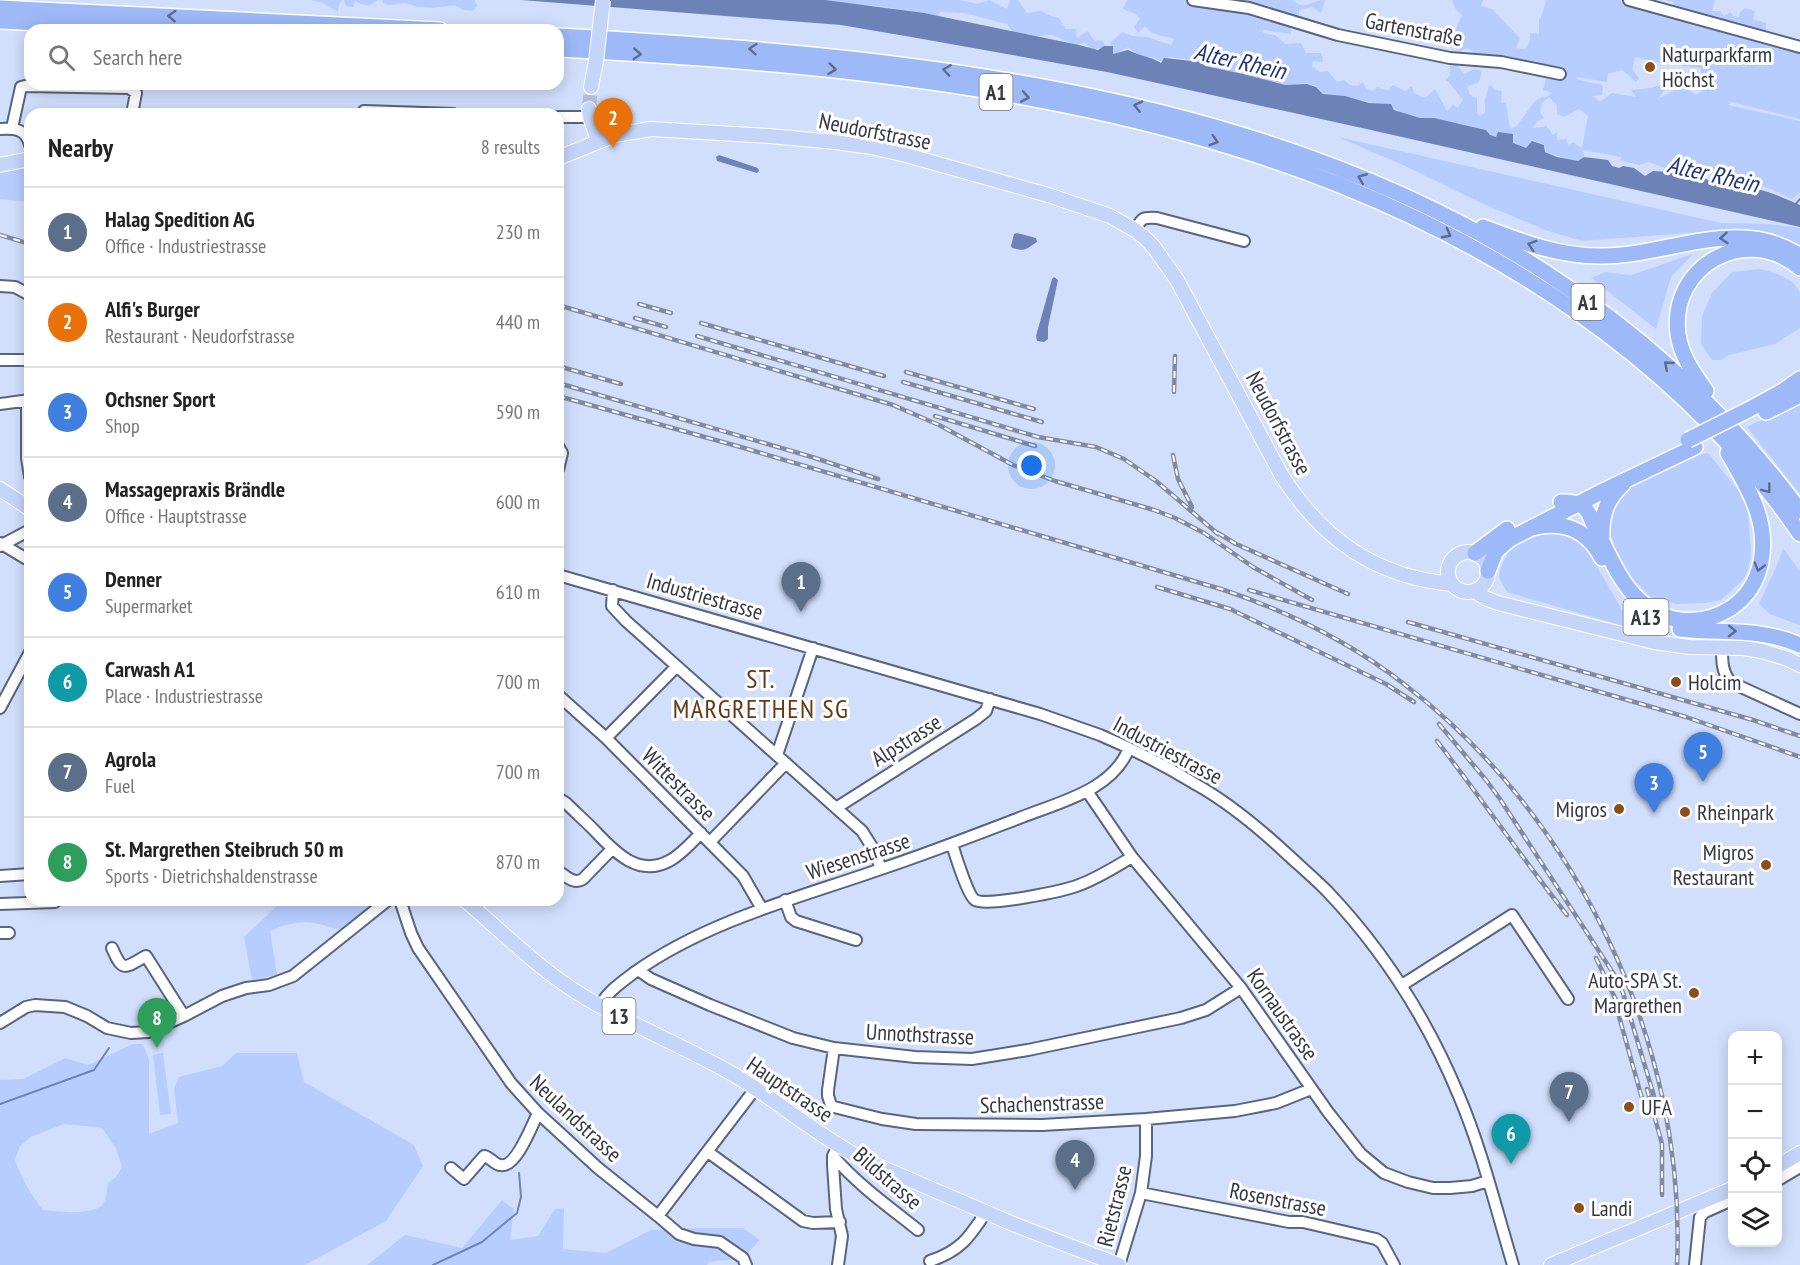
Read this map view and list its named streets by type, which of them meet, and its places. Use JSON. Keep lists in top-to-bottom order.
{
  "streets": {
    "highway": ["A1", "A13"],
    "main road": ["Neudorfstrasse", "13", "Hauptstrasse"],
    "street": [
      "Gartenstraße",
      "Industriestrasse",
      "Alpstrasse",
      "Wittestrasse",
      "Wiesenstrasse",
      "Kornaustrasse",
      "Unnothstrasse",
      "Schachenstrasse",
      "Neulandstrasse",
      "Bildstrasse",
      "Rosenstrasse",
      "Rietstrasse"
    ]
  },
  "crossings": [
    ["A1", "Neudorfstrasse"],
    ["A1", "A13"],
    ["Industriestrasse", "Alpstrasse"],
    ["Industriestrasse", "Wiesenstrasse"],
    ["Industriestrasse", "Kornaustrasse"],
    ["Wittestrasse", "Wiesenstrasse"],
    ["Wiesenstrasse", "Kornaustrasse"],
    ["Wiesenstrasse", "Unnothstrasse"],
    ["Wiesenstrasse", "Hauptstrasse"],
    ["Kornaustrasse", "Unnothstrasse"],
    ["Kornaustrasse", "Schachenstrasse"],
    ["Unnothstrasse", "Schachenstrasse"],
    ["Hauptstrasse", "Bildstrasse"],
    ["Hauptstrasse", "Rietstrasse"],
    ["Schachenstrasse", "Rietstrasse"],
    ["Rosenstrasse", "Rietstrasse"]
  ],
  "districts": ["ST. MARGRETHEN SG"],
  "water": ["Alter Rhein"],
  "places": [
    "Naturparkfarm Höchst",
    "Holcim",
    "Migros",
    "Rheinpark",
    "Migros Restaurant",
    "Auto-SPA St. Margrethen",
    "UFA",
    "Landi"
  ],
  "page": {
    "search": "Search here",
    "pins": [
      "2",
      "1",
      "5",
      "3",
      "8",
      "7",
      "6",
      "4"
    ],
    "heading": ["Nearby", "8 results"],
    "list": [
      {
        "mark": "1",
        "name": "Halag Spedition AG",
        "note": "Office · Industriestrasse",
        "value": "230 m"
      },
      {
        "mark": "2",
        "name": "Alfi's Burger",
        "note": "Restaurant · Neudorfstrasse",
        "value": "440 m"
      },
      {
        "mark": "3",
        "name": "Ochsner Sport",
        "note": "Shop",
        "value": "590 m"
      },
      {
        "mark": "4",
        "name": "Massagepraxis Brändle",
        "note": "Office · Hauptstrasse",
        "value": "600 m"
      },
      {
        "mark": "5",
        "name": "Denner",
        "note": "Supermarket",
        "value": "610 m"
      },
      {
        "mark": "6",
        "name": "Carwash A1",
        "note": "Place · Industriestrasse",
        "value": "700 m"
      },
      {
        "mark": "7",
        "name": "Agrola",
        "note": "Fuel",
        "value": "700 m"
      },
      {
        "mark": "8",
        "name": "St. Margrethen Steibruch 50 m",
        "note": "Sports · Dietrichshaldenstrasse",
        "value": "870 m"
      }
    ],
    "map_buttons": ["+", "−"]
  }
}
